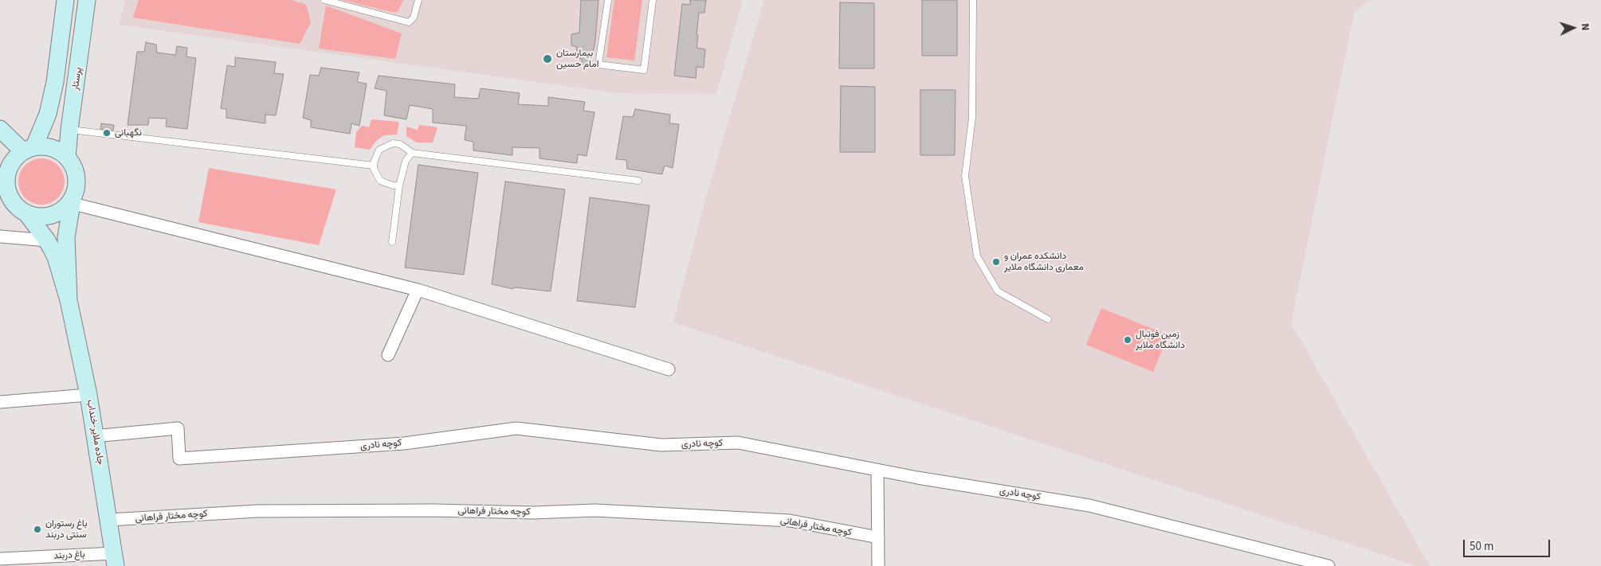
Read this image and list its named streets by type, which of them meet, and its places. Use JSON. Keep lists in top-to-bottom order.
{
  "streets": {
    "main road": ["پرستار", "جاده ملایر-خنداب"],
    "street": ["کوچه نادری", "کوچه مختار فراهانی", "باغ دربند"]
  },
  "crossings": [
    ["جاده ملایر-خنداب", "کوچه نادری"],
    ["جاده ملایر-خنداب", "کوچه مختار فراهانی"],
    ["جاده ملایر-خنداب", "باغ دربند"]
  ],
  "places": [
    "بیمارستان امام حسین",
    "نگهبانی",
    "دانشکده عمران و معماری دانشگاه ملایر",
    "زمین فوتبال دانشگاه ملایر",
    "باغ رستوران سنتی دربند"
  ],
  "scale_bar": "50 m",
  "north": "right"
}
